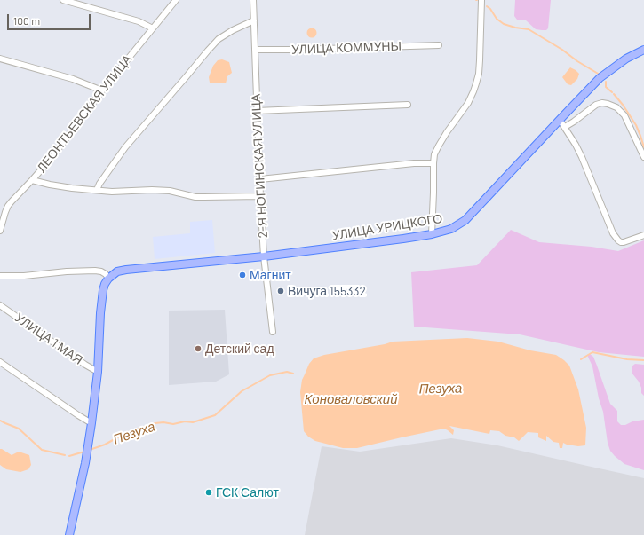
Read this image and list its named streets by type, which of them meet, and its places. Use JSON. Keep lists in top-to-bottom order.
{
  "streets": {
    "main road": ["УЛИЦА УРИЦКОГО"],
    "street": [
      "УЛИЦА КОММУНЫ",
      "ЛЕОНТЬЕВСКАЯ УЛИЦА",
      "2-Я НОГИНСКАЯ УЛИЦА",
      "УЛИЦА 1 МАЯ"
    ]
  },
  "crossings": [
    ["УЛИЦА КОММУНЫ", "2-Я НОГИНСКАЯ УЛИЦА"],
    ["2-Я НОГИНСКАЯ УЛИЦА", "УЛИЦА УРИЦКОГО"]
  ],
  "water": ["Пезуха", "Коноваловский"],
  "places": [
    "Магнит",
    "Вичуга 155332",
    "Детский сад",
    "ГСК Салют"
  ],
  "scale_bar": "100 m"
}
